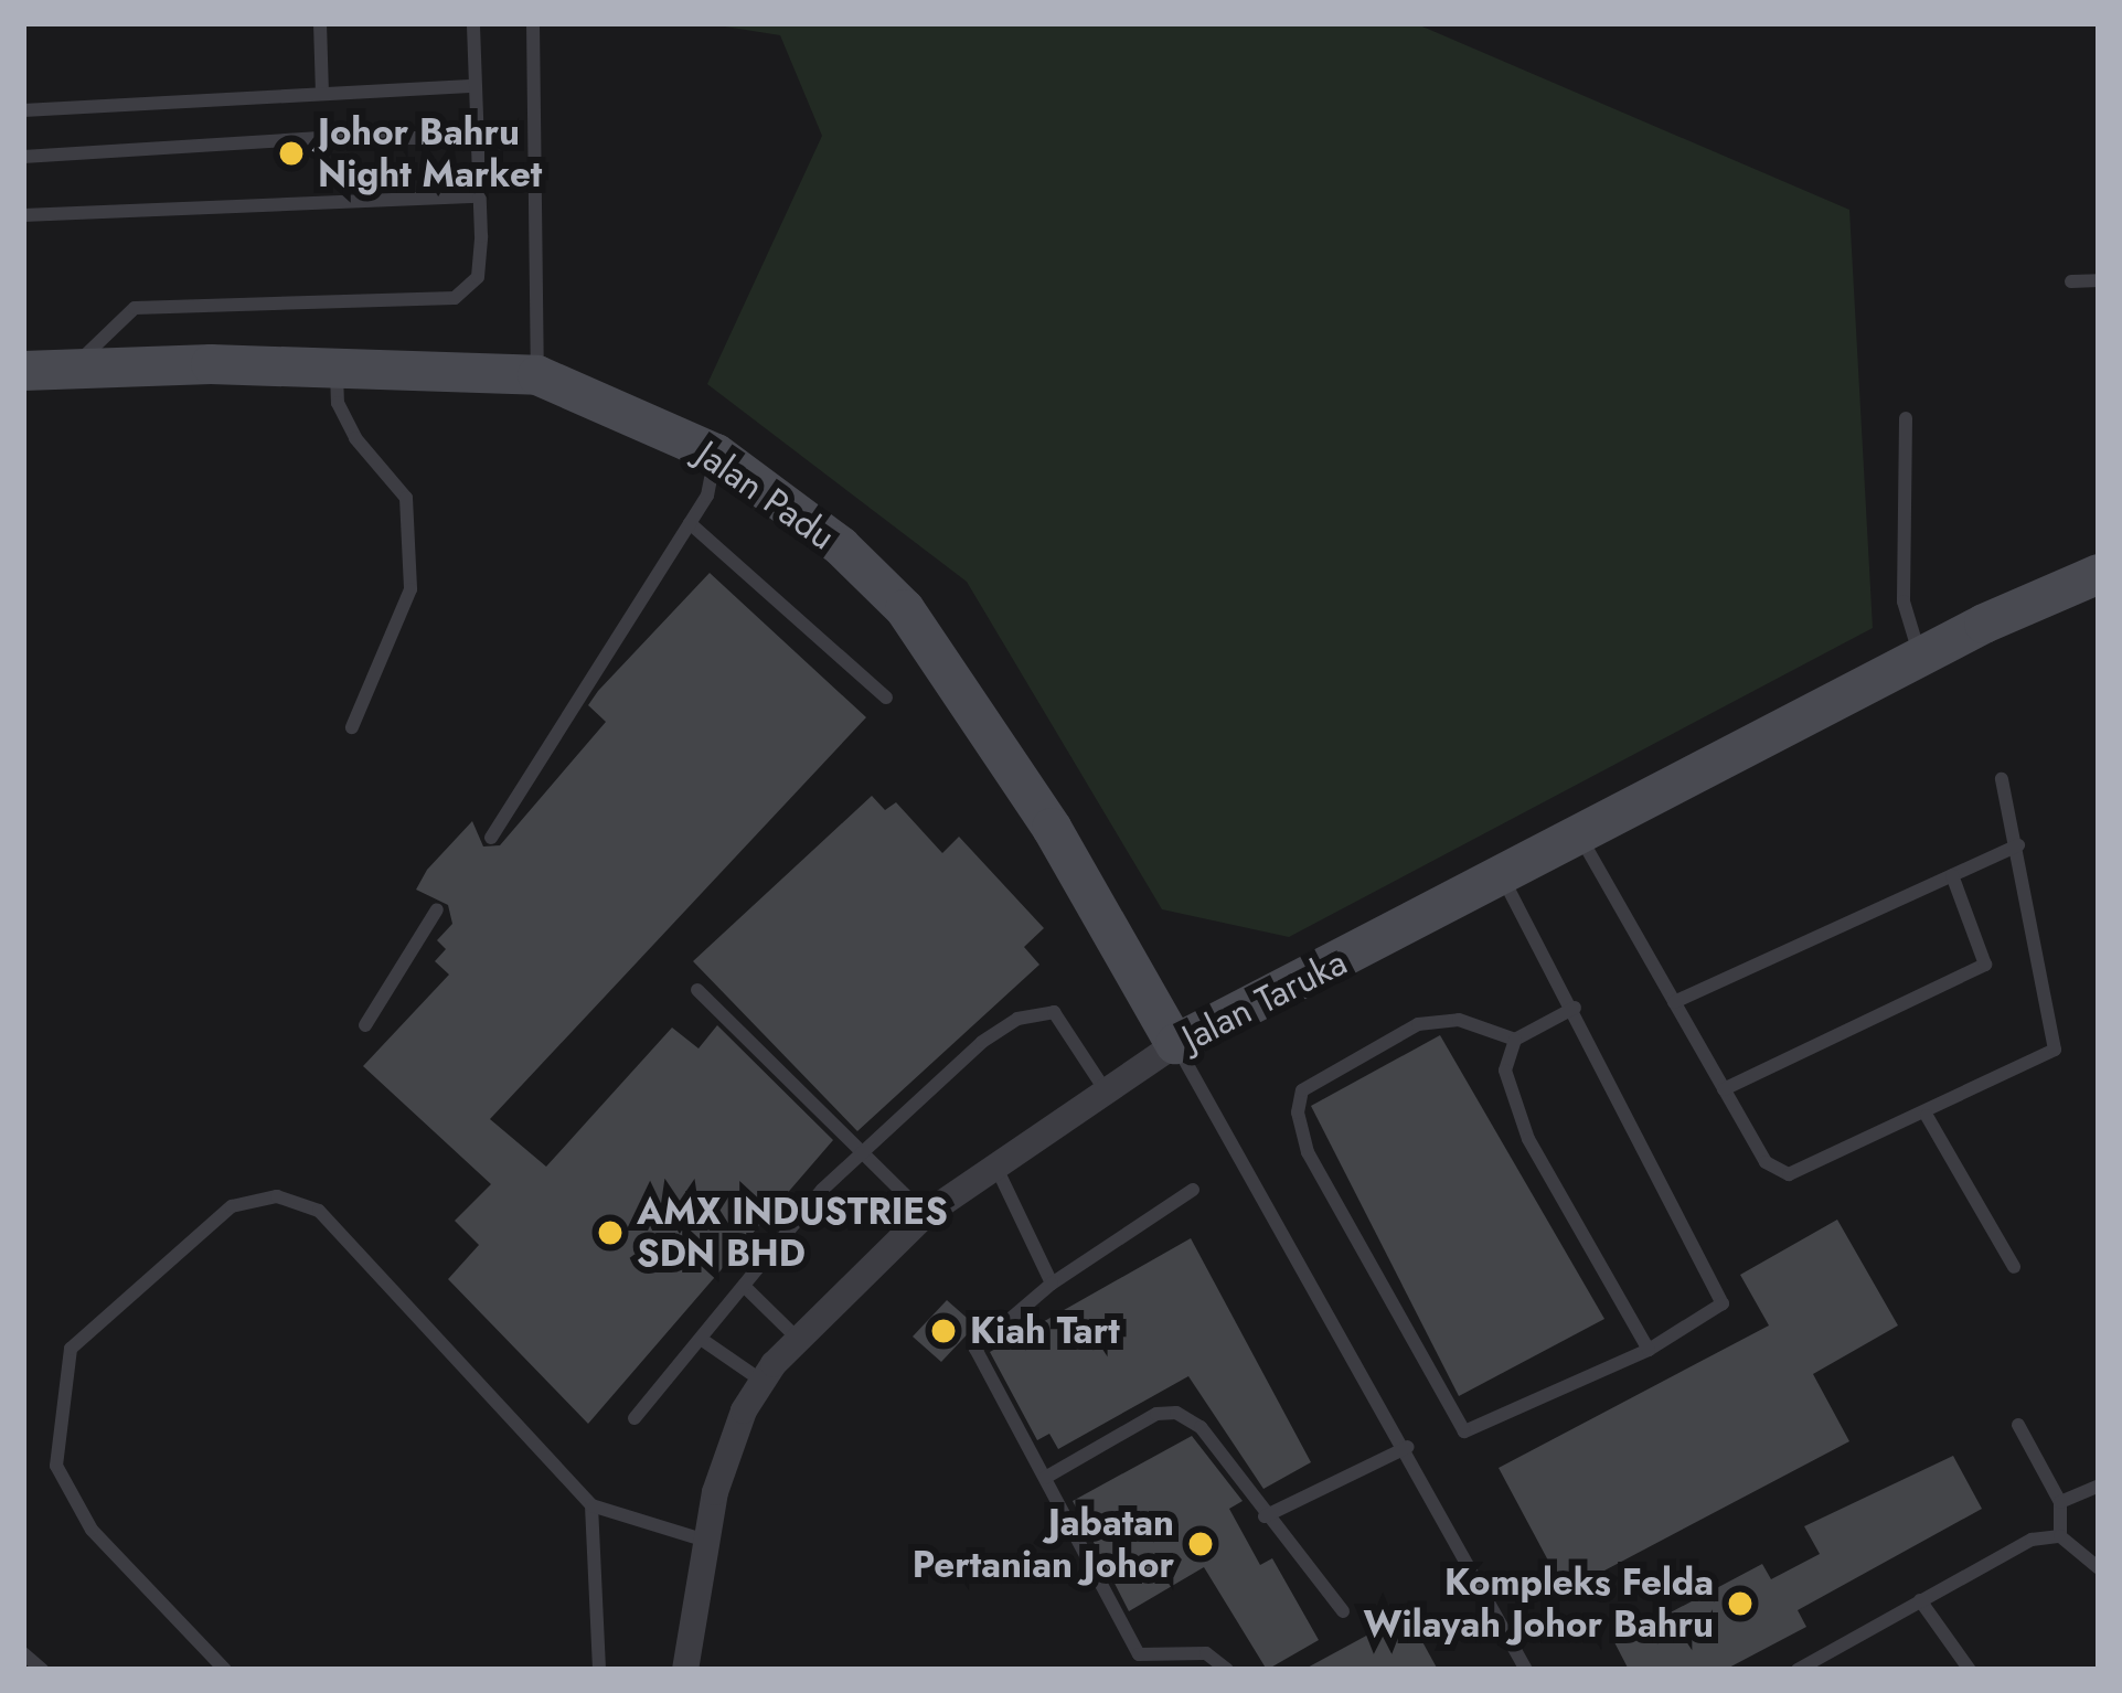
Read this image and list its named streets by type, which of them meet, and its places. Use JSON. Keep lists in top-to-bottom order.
{
  "streets": {
    "street": ["Jalan Padu", "Jalan Taruka"]
  },
  "crossings": [
    ["Jalan Padu", "Jalan Taruka"]
  ],
  "places": [
    "Johor Bahru Night Market",
    "AMX INDUSTRIES SDN BHD",
    "Kiah Tart",
    "Jabatan Pertanian Johor",
    "Kompleks Felda Wilayah Johor Bahru"
  ]
}
